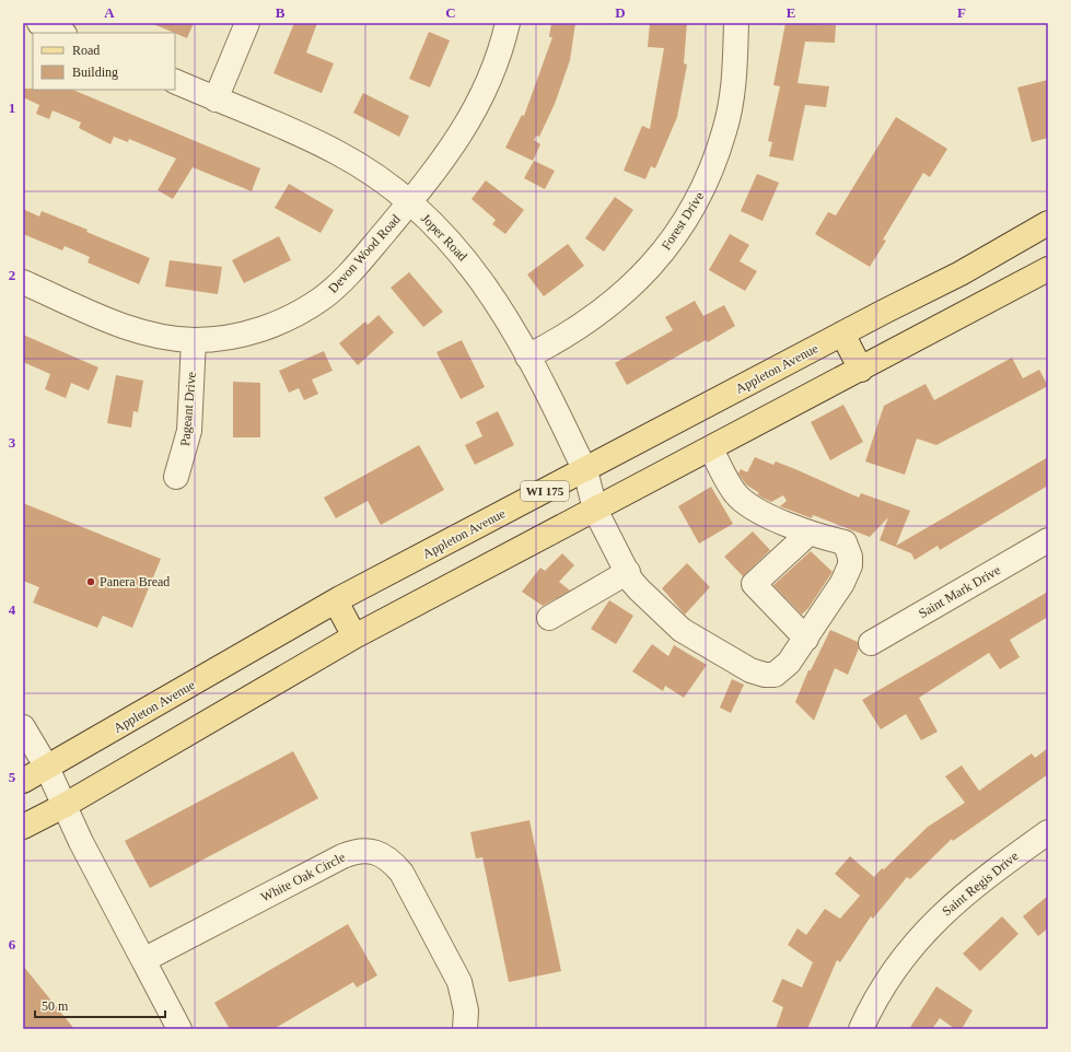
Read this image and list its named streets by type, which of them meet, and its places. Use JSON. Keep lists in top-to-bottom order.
{
  "streets": {
    "main road": ["Appleton Avenue", "WI 175"],
    "street": [
      "Forest Drive",
      "Joper Road",
      "Devon Wood Road",
      "Pageant Drive",
      "Saint Mark Drive",
      "White Oak Circle",
      "Saint Regis Drive"
    ]
  },
  "crossings": [
    ["Forest Drive", "Joper Road"],
    ["Joper Road", "Devon Wood Road"],
    ["Joper Road", "Appleton Avenue"],
    ["Devon Wood Road", "Pageant Drive"]
  ],
  "places": ["Panera Bread"],
  "legend": ["Road", "Building"],
  "scale_bar": "50 m",
  "grid": {
    "columns": [
      "A",
      "B",
      "C",
      "D",
      "E",
      "F"
    ],
    "rows": [
      "1",
      "2",
      "3",
      "4",
      "5",
      "6"
    ]
  }
}
